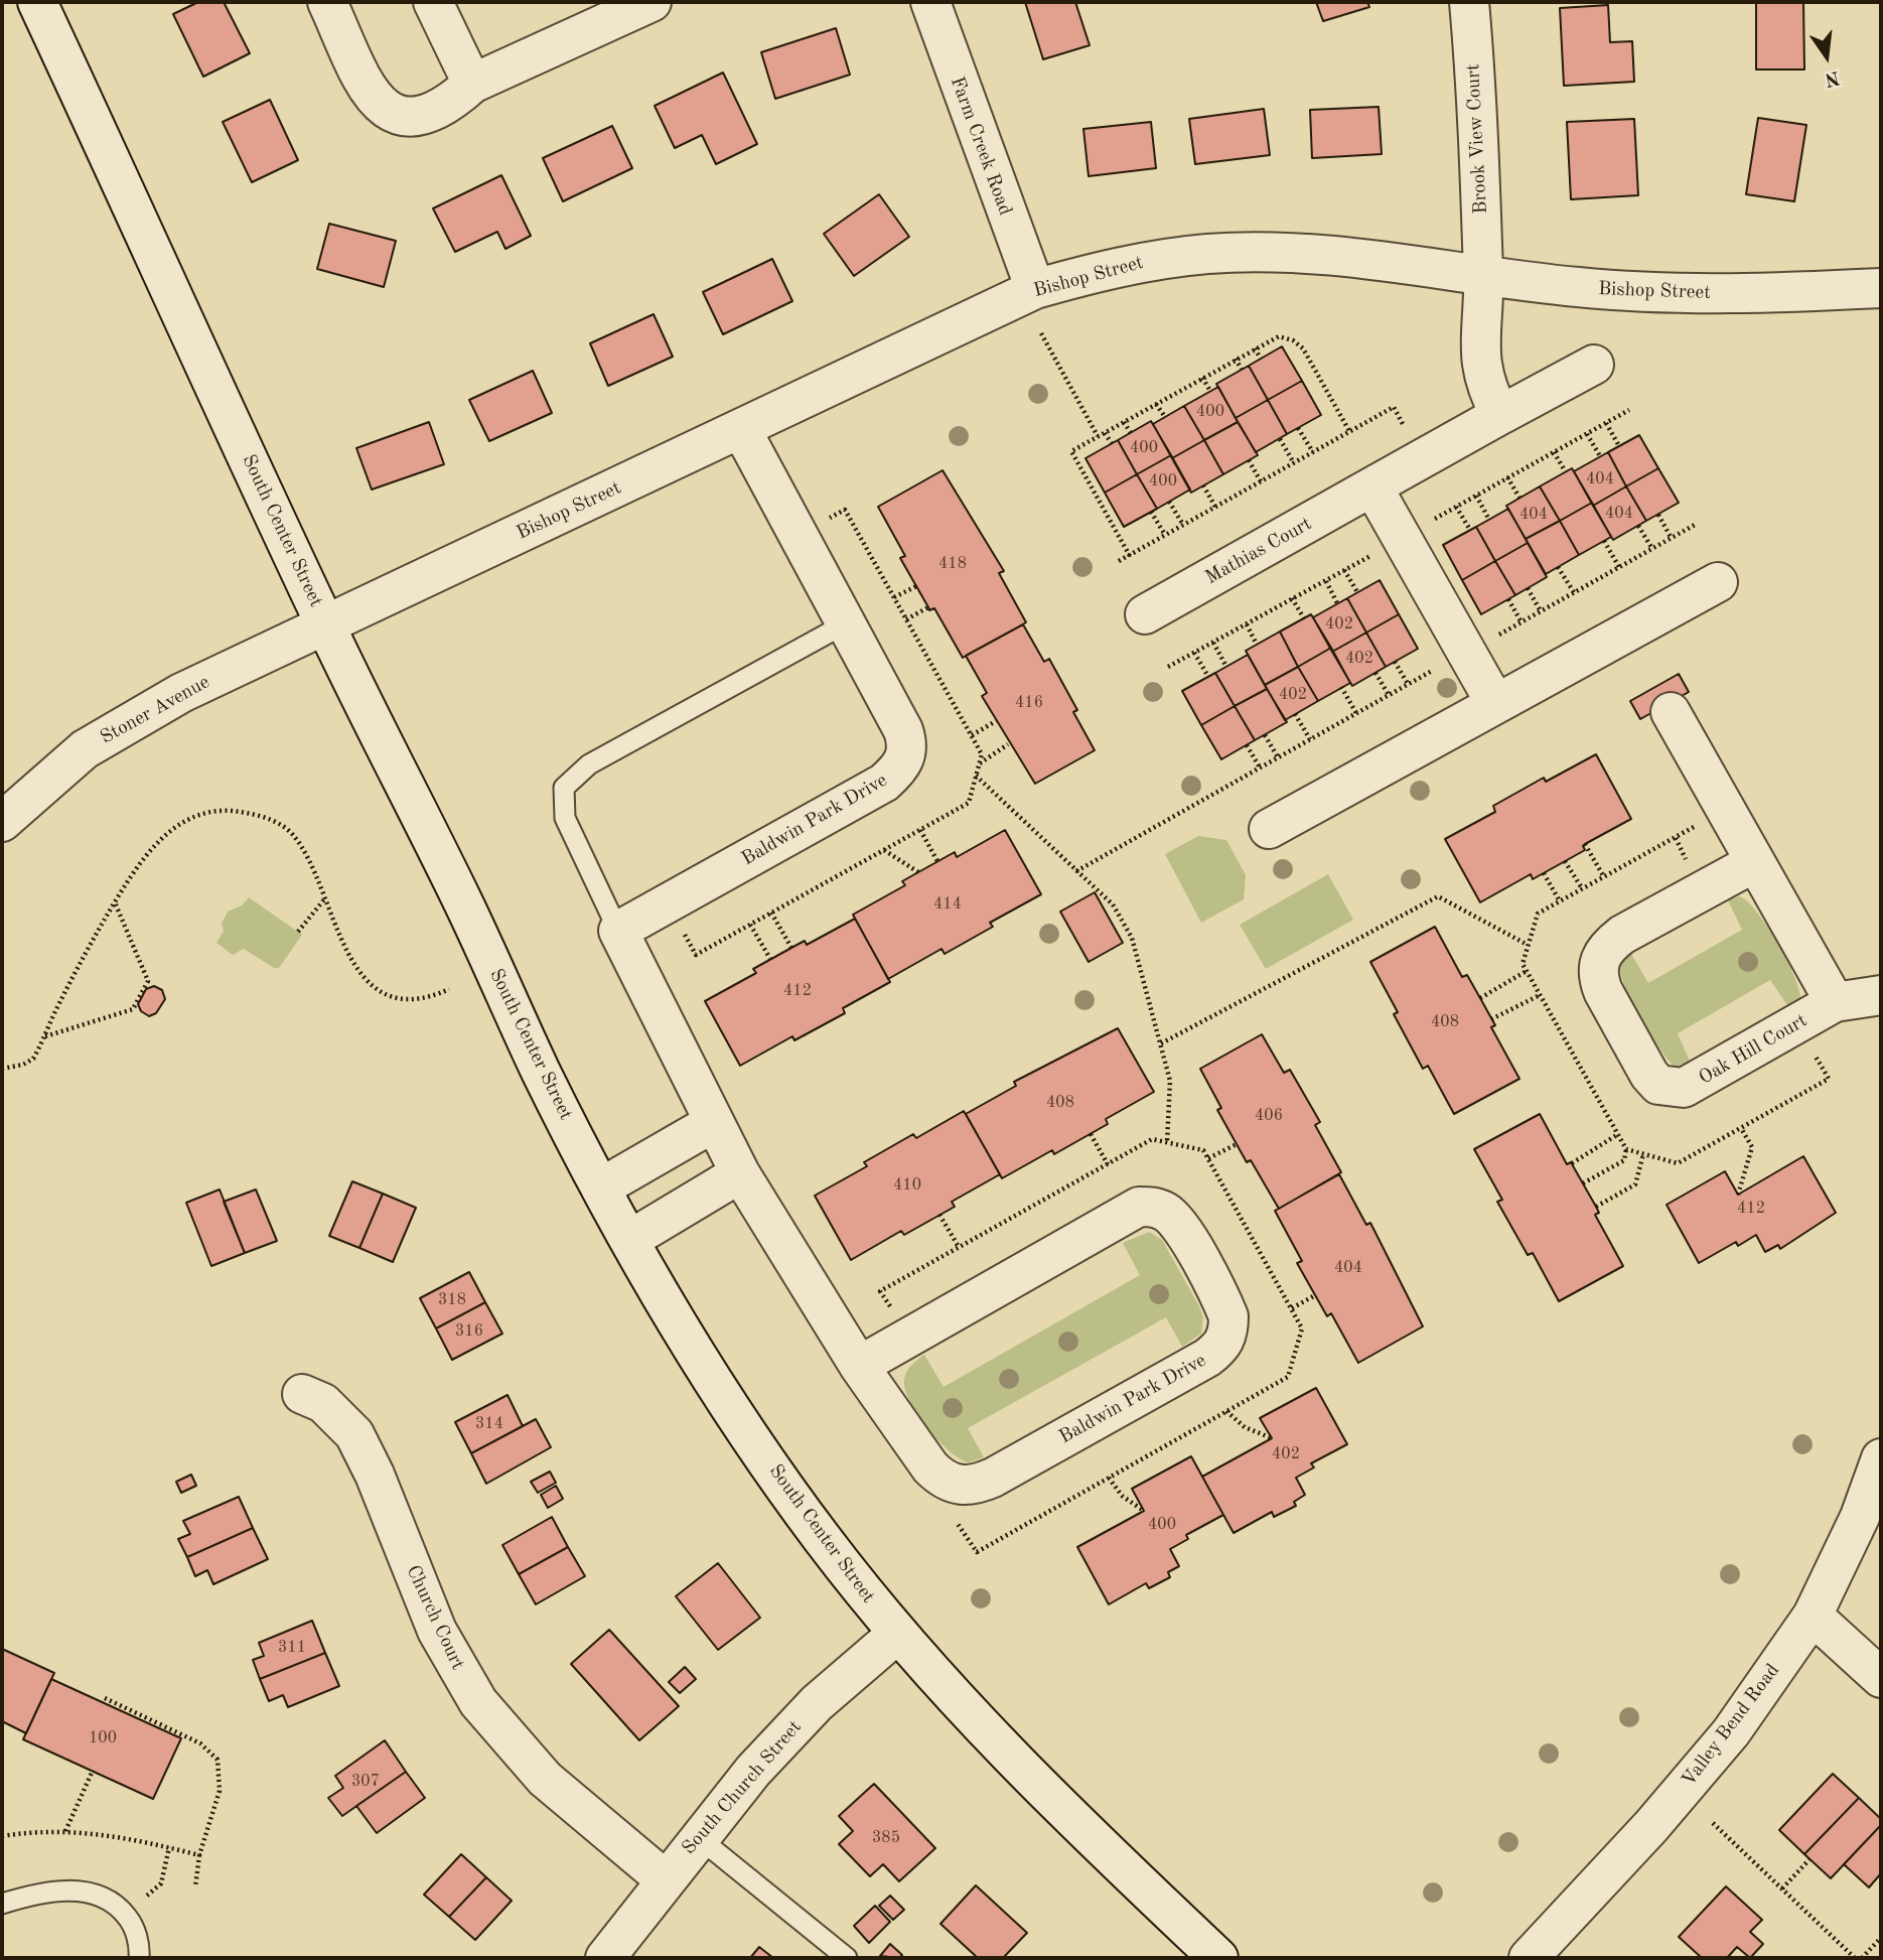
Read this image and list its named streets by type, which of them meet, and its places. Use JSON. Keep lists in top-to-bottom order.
{
  "streets": {
    "street": [
      "Brook View Court",
      "Farm Creek Road",
      "Bishop Street",
      "South Center Street",
      "Mathias Court",
      "Stoner Avenue",
      "Baldwin Park Drive",
      "Oak Hill Court",
      "Church Court",
      "Valley Bend Road",
      "South Church Street"
    ]
  },
  "crossings": [
    ["Brook View Court", "Bishop Street"],
    ["Farm Creek Road", "Bishop Street"],
    ["Bishop Street", "South Center Street"],
    ["Bishop Street", "Stoner Avenue"],
    ["Bishop Street", "Baldwin Park Drive"],
    ["South Center Street", "Stoner Avenue"],
    ["South Center Street", "South Church Street"],
    ["Church Court", "South Church Street"]
  ],
  "house_numbers": [
    "400",
    "400",
    "404",
    "400",
    "404",
    "404",
    "418",
    "402",
    "402",
    "402",
    "416",
    "414",
    "412",
    "408",
    "408",
    "406",
    "410",
    "412",
    "404",
    "318",
    "316",
    "314",
    "402",
    "400",
    "311",
    "100",
    "307",
    "385"
  ],
  "north": "bottom"
}
